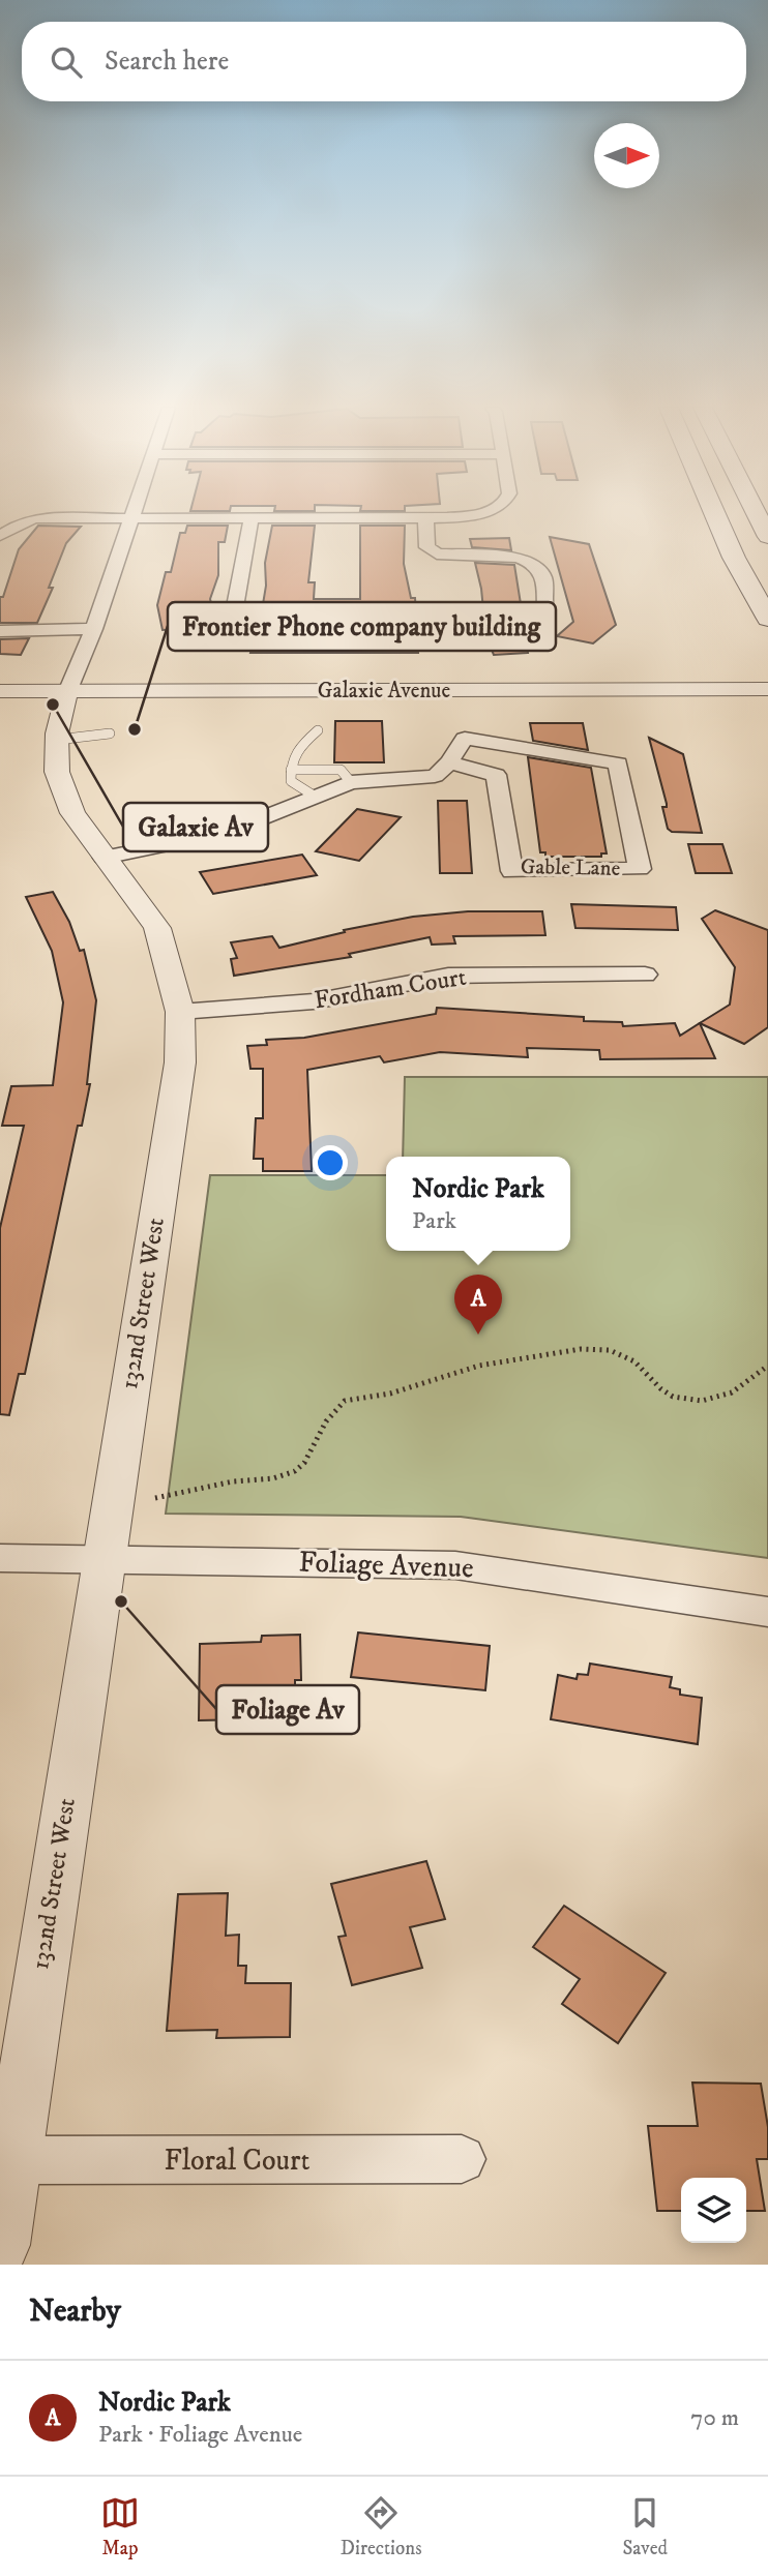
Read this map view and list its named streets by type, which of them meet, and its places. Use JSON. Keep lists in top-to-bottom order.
{
  "streets": {
    "street": [
      "Galaxie Avenue",
      "Gable Lane",
      "Fordham Court",
      "132nd Street West",
      "Foliage Avenue",
      "Floral Court"
    ]
  },
  "crossings": [
    ["Galaxie Avenue", "132nd Street West"],
    ["Fordham Court", "132nd Street West"],
    ["132nd Street West", "Foliage Avenue"],
    ["132nd Street West", "Floral Court"]
  ],
  "places": ["Galaxie Av", "Frontier Phone company building", "Foliage Av"],
  "north": "right",
  "page": {
    "search": "Search here",
    "popup": ["Nordic Park", "Park"],
    "pins": "A",
    "heading": "Nearby",
    "list": [
      {
        "mark": "A",
        "name": "Nordic Park",
        "note": "Park · Foliage Avenue",
        "value": "70 m"
      }
    ],
    "nav": ["Map", "Directions", "Saved"]
  }
}
